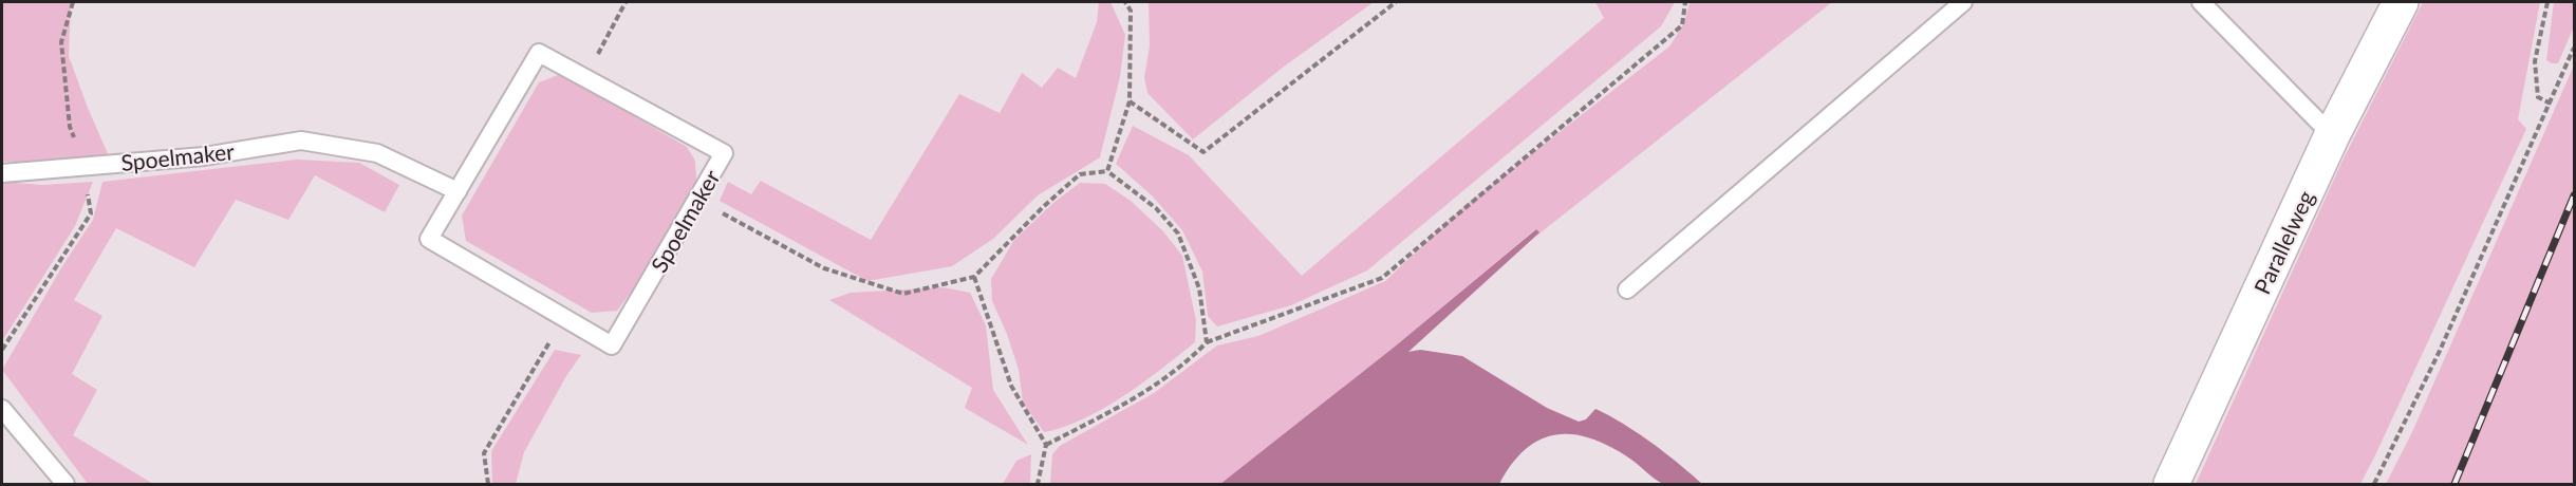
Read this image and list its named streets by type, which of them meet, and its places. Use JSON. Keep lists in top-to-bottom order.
{
  "streets": {
    "street": ["Parallelweg"],
    "lane": ["Spoelmaker"]
  }
}
